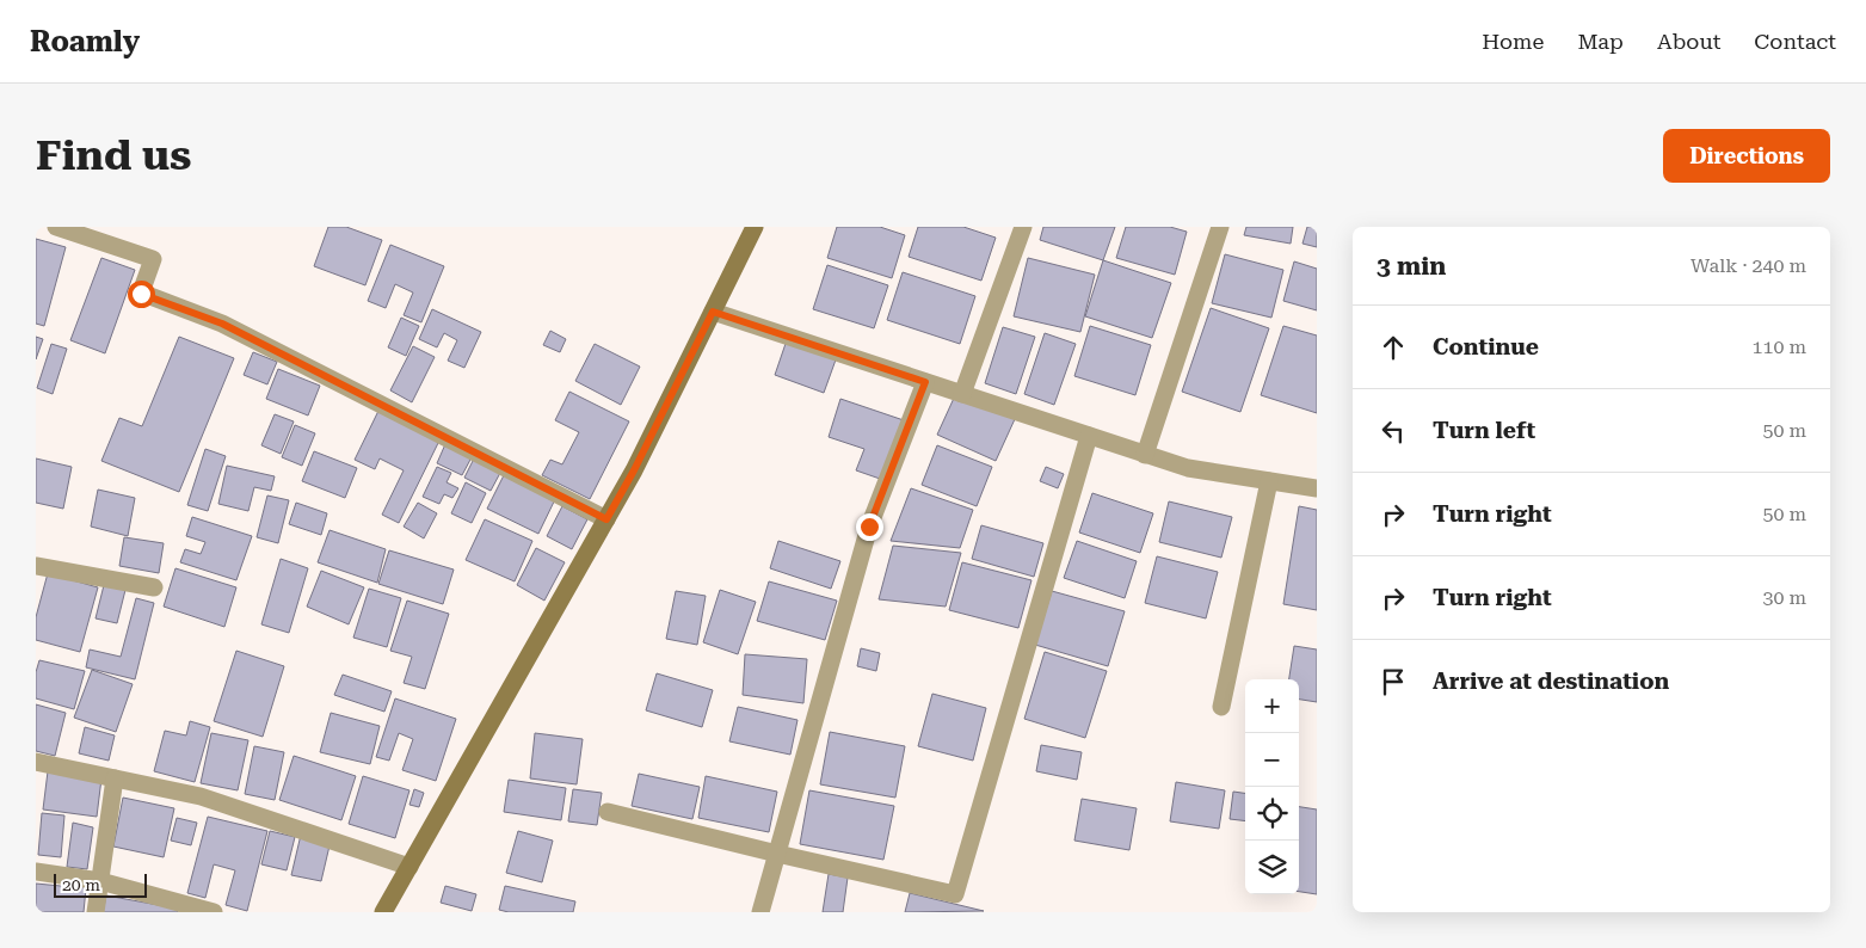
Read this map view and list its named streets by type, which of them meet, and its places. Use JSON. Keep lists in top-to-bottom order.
{
  "scale_bar": "20 m",
  "page": {
    "header": "Roamly",
    "nav": [
      "Home",
      "Map",
      "About",
      "Contact"
    ],
    "buttons": "Directions",
    "title": "Find us",
    "heading": ["3 min", "Walk · 240 m"],
    "list": [
      ["Continue", "110 m"],
      ["Turn left", "50 m"],
      ["Turn right", "50 m"],
      ["Turn right", "30 m"],
      "Arrive at destination"
    ],
    "map_buttons": ["+", "−"],
    "scale": "20 m"
  }
}
